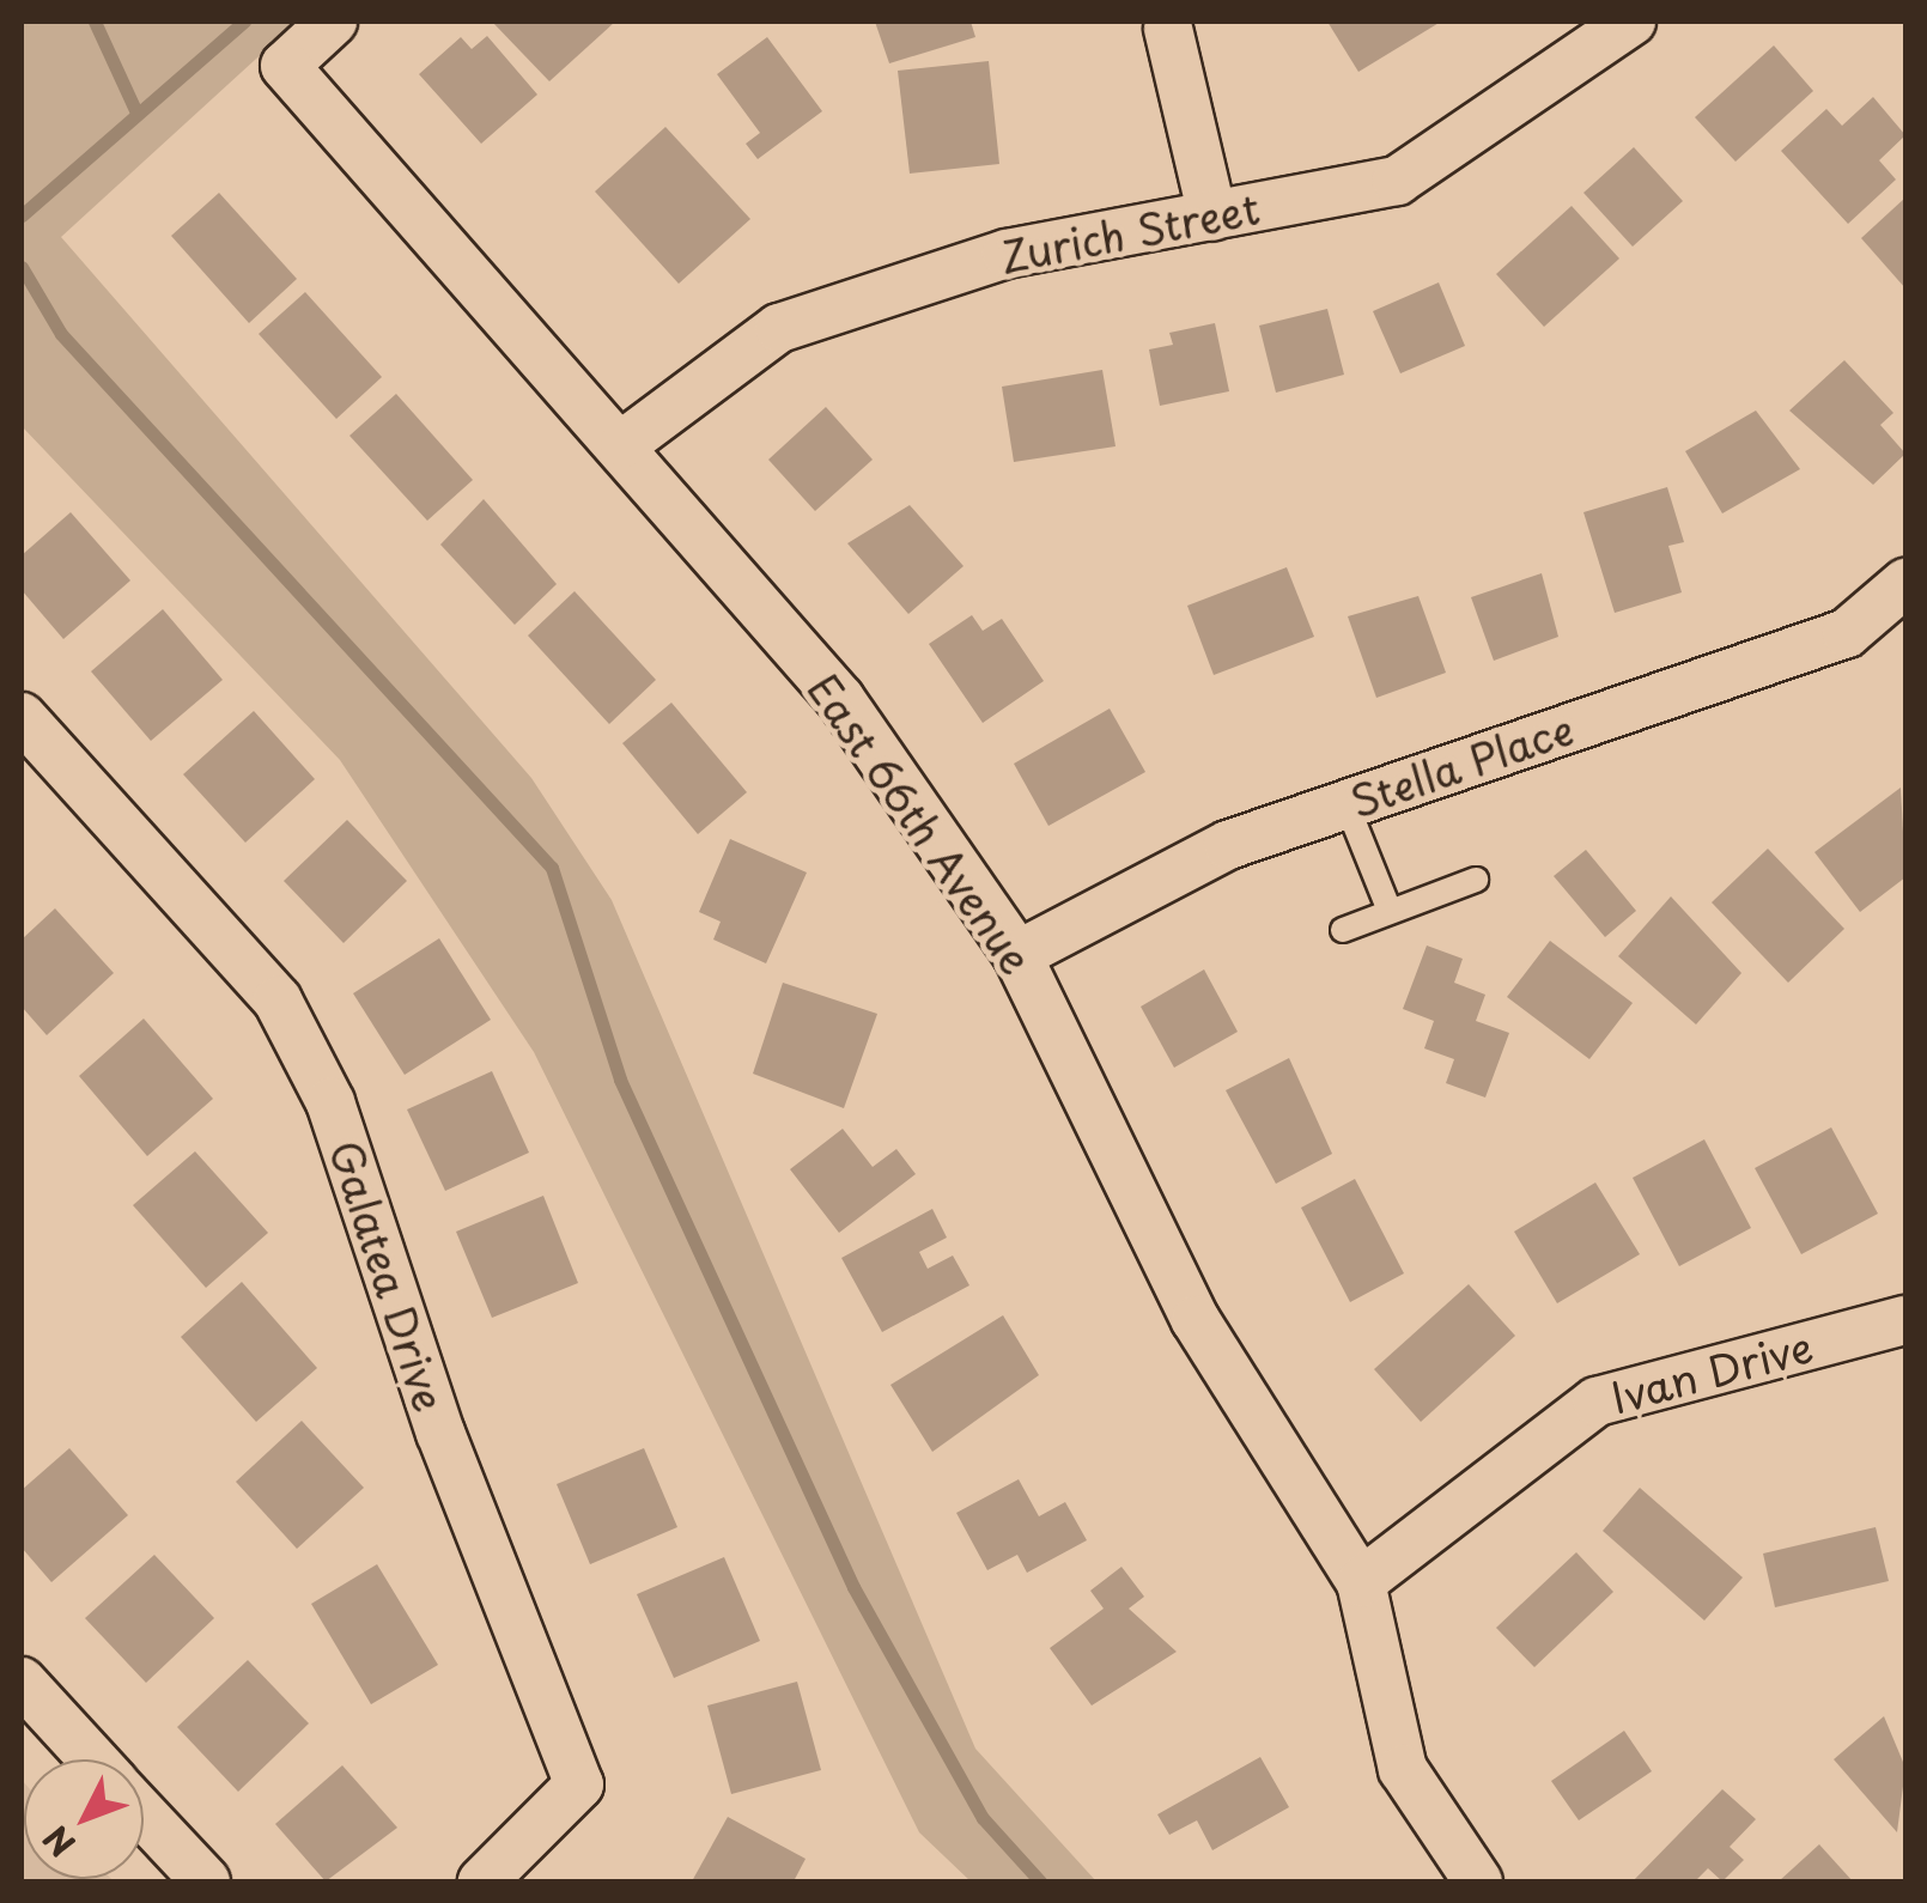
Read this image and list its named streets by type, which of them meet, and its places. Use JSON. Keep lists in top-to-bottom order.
{
  "streets": {
    "street": [
      "Zurich Street",
      "Stella Place",
      "East 66th Avenue",
      "Galatea Drive",
      "Ivan Drive"
    ]
  },
  "crossings": [
    ["Zurich Street", "East 66th Avenue"],
    ["Stella Place", "East 66th Avenue"],
    ["East 66th Avenue", "Ivan Drive"]
  ],
  "north": "bottom left"
}
